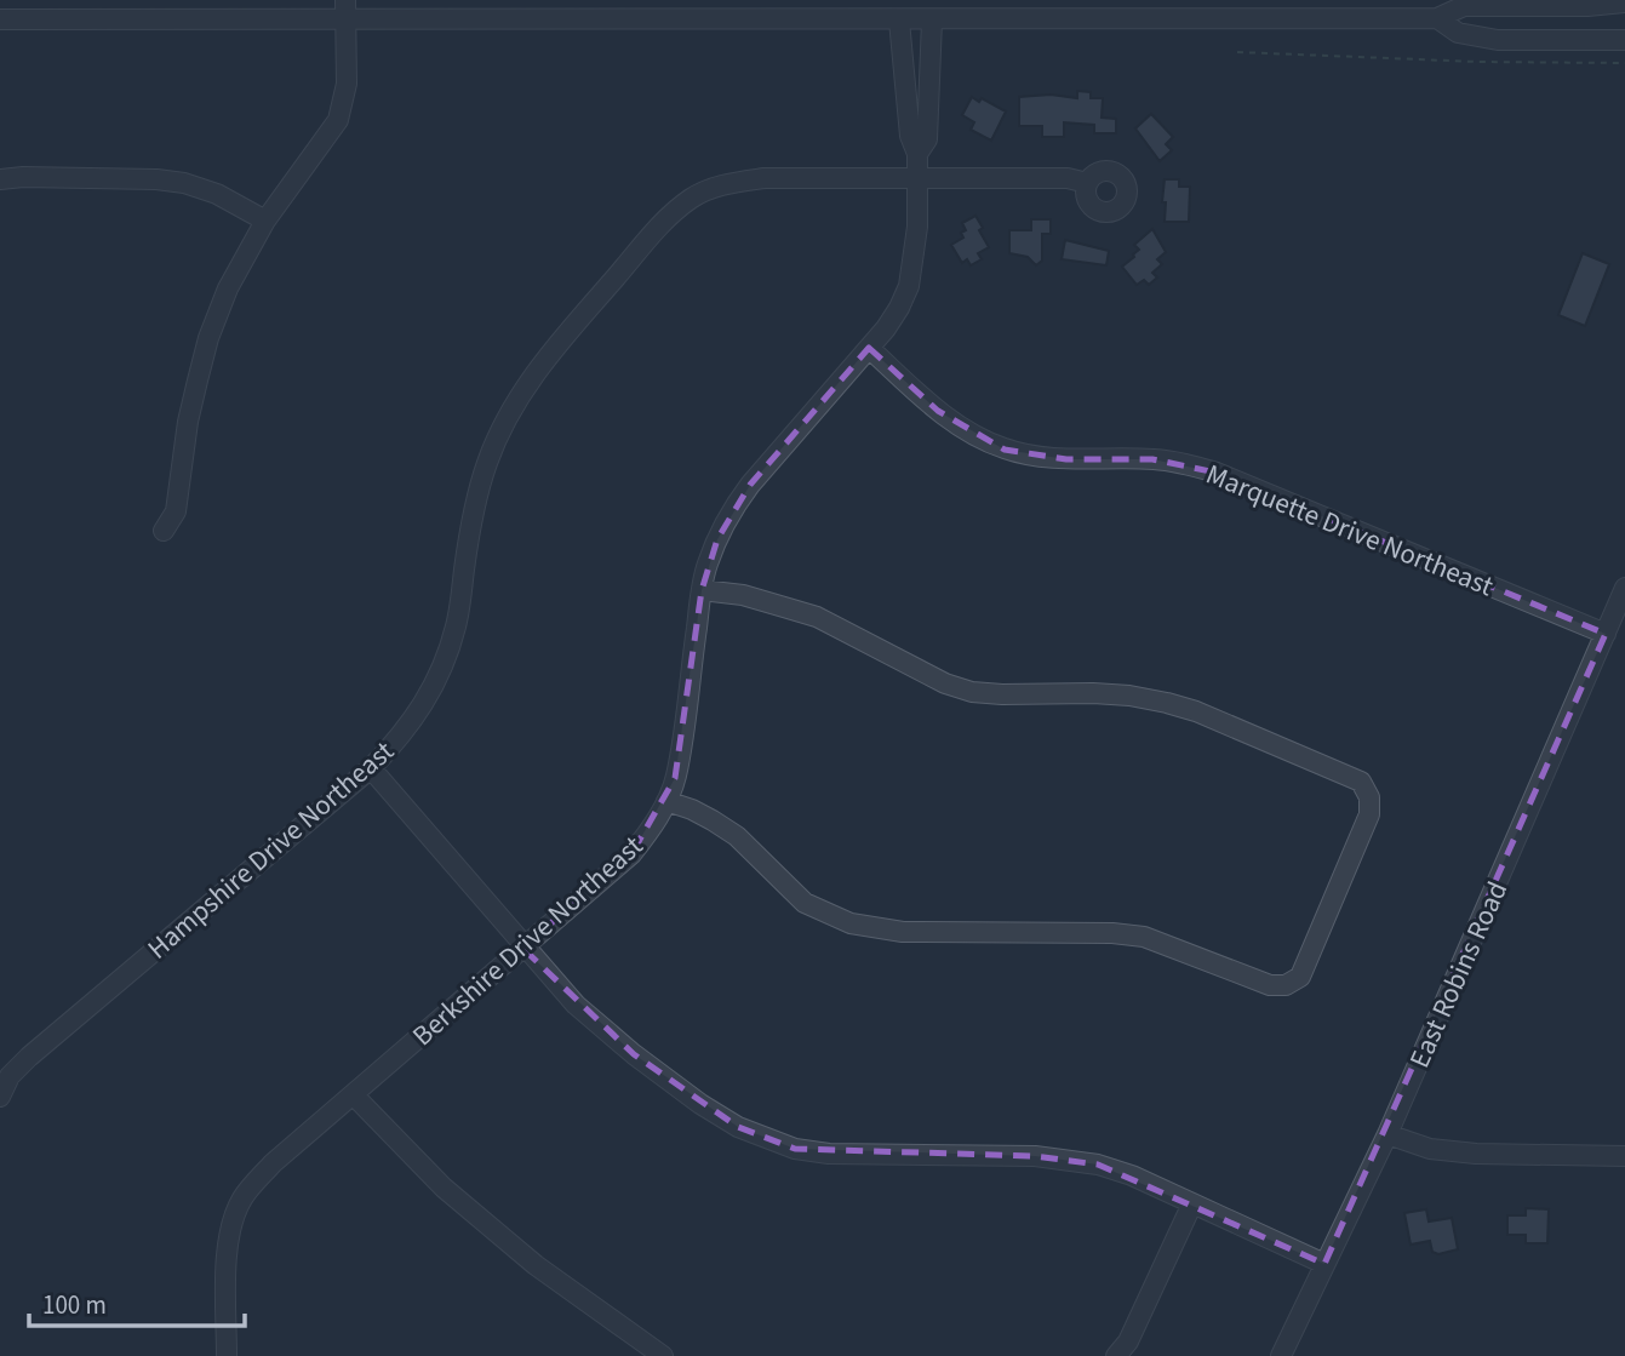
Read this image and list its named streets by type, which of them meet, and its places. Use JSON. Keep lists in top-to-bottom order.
{
  "streets": {
    "street": [
      "Marquette Drive Northeast",
      "Hampshire Drive Northeast",
      "Berkshire Drive Northeast",
      "East Robins Road"
    ]
  },
  "crossings": [
    ["Marquette Drive Northeast", "Berkshire Drive Northeast"],
    ["Marquette Drive Northeast", "East Robins Road"],
    ["Hampshire Drive Northeast", "Berkshire Drive Northeast"]
  ],
  "scale_bar": "100 m"
}
